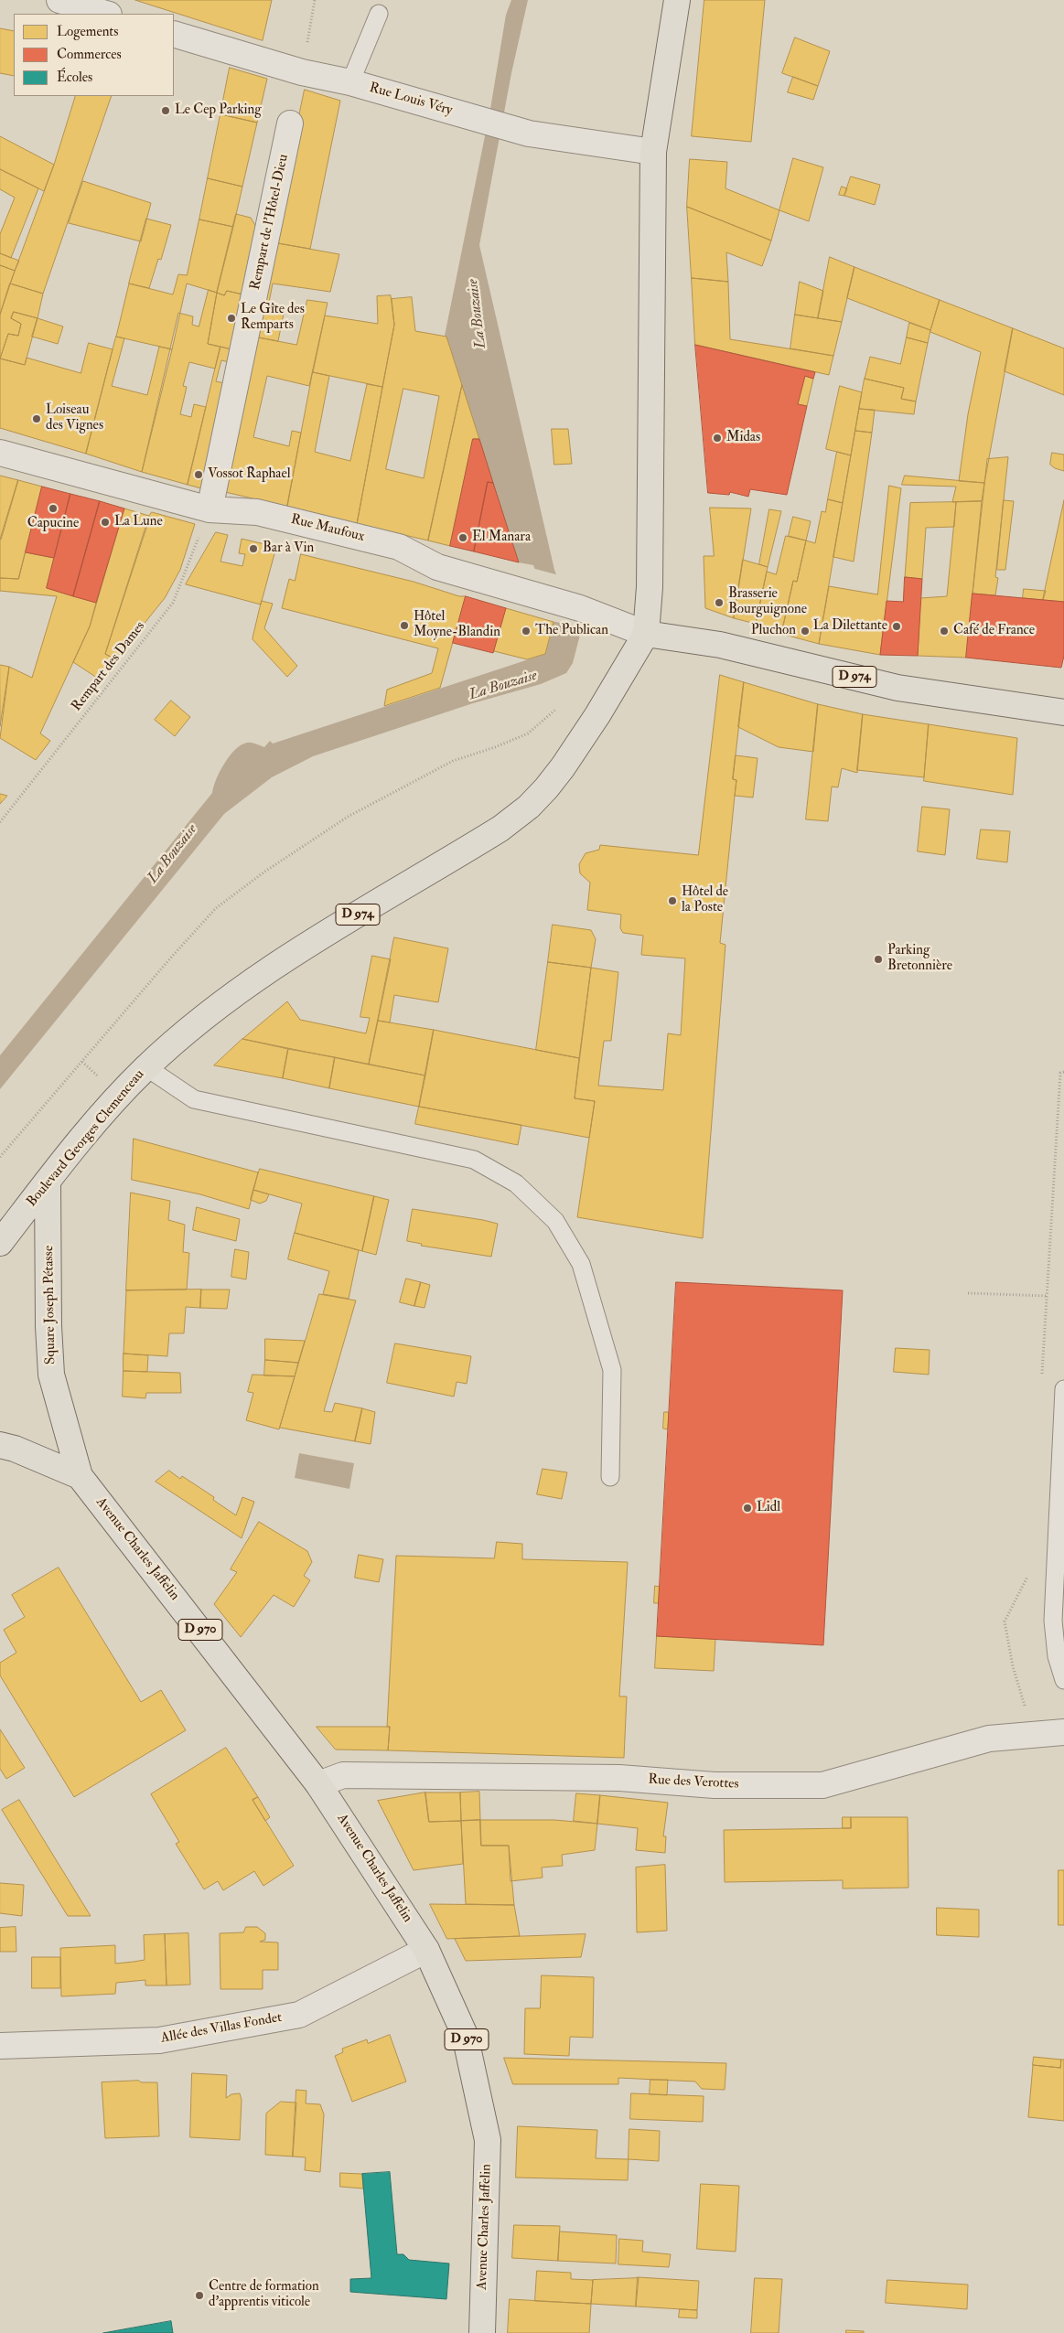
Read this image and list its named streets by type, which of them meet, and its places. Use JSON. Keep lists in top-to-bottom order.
{
  "streets": {
    "main road": [
      "D 974",
      "Boulevard Georges Clemenceau",
      "Square Joseph Pétasse",
      "Avenue Charles Jaffelin",
      "D 970"
    ],
    "street": [
      "Rue Louis Véry",
      "Rempart de l'Hôtel-Dieu",
      "Rue Maufoux",
      "Rue des Verottes",
      "Allée des Villas Fondet"
    ],
    "path": ["Rempart des Dames"]
  },
  "crossings": [
    ["Rempart de l'Hôtel-Dieu", "Rue Maufoux"],
    ["Rempart de l'Hôtel-Dieu", "Rempart des Dames"],
    ["Rue Maufoux", "Rempart des Dames"],
    ["Rue Maufoux", "D 974"],
    ["Rue Maufoux", "Boulevard Georges Clemenceau"],
    ["D 974", "Boulevard Georges Clemenceau"],
    ["Boulevard Georges Clemenceau", "Square Joseph Pétasse"],
    ["Square Joseph Pétasse", "Avenue Charles Jaffelin"],
    ["Avenue Charles Jaffelin", "Rue des Verottes"],
    ["Avenue Charles Jaffelin", "Allée des Villas Fondet"]
  ],
  "water": ["La Bouzaise"],
  "places": [
    "Le Cep Parking",
    "Le Gîte des Remparts",
    "Loiseau des Vignes",
    "Midas",
    "Vossot Raphael",
    "Capucine",
    "La Lune",
    "El Manara",
    "Bar à Vin",
    "Brasserie Bourguignone",
    "Hôtel Moyne-Blandin",
    "La Dilettante",
    "The Publican",
    "Pluchon",
    "Café de France",
    "Hôtel de la Poste",
    "Parking Bretonnière",
    "Lidl",
    "Centre de formation d'apprentis viticole"
  ],
  "legend": ["Logements", "Commerces", "Écoles"]
}
